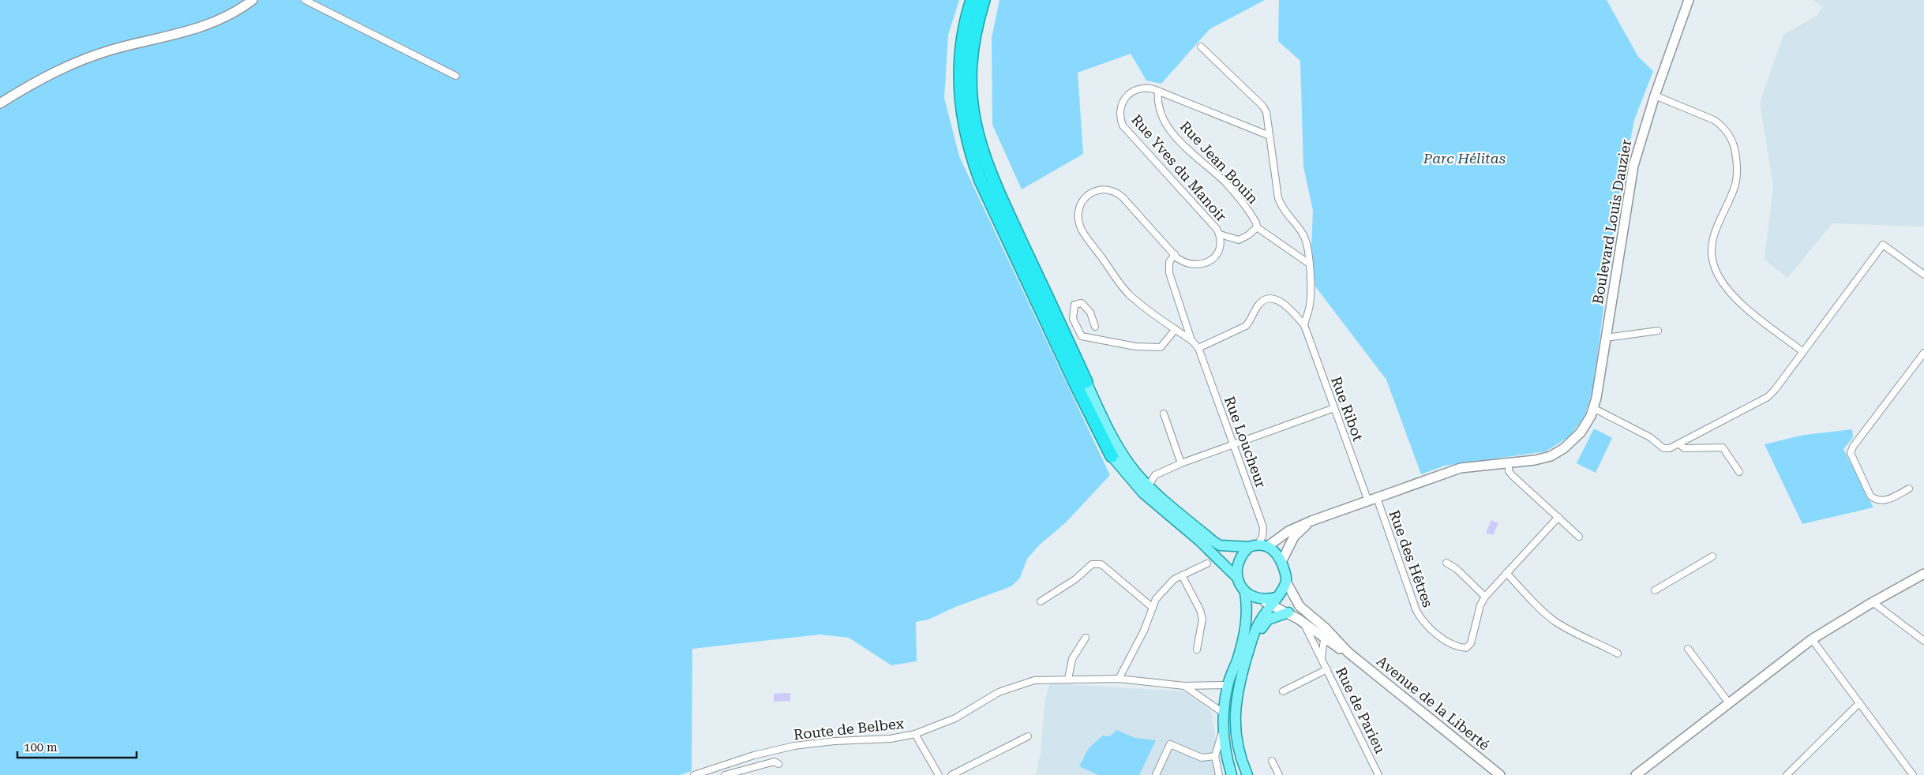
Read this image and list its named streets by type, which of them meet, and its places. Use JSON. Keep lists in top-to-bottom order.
{
  "streets": {
    "street": [
      "Rue Jean Bouin",
      "Rue Yves du Manoir",
      "Boulevard Louis Dauzier",
      "Rue Ribot",
      "Rue Loucheur",
      "Rue des Hêtres",
      "Avenue de la Liberté",
      "Rue de Parieu",
      "Route de Belbex"
    ]
  },
  "crossings": [
    ["Rue Jean Bouin", "Rue Yves du Manoir"],
    ["Rue Yves du Manoir", "Rue Loucheur"],
    ["Boulevard Louis Dauzier", "Rue Ribot"],
    ["Boulevard Louis Dauzier", "Rue Loucheur"],
    ["Boulevard Louis Dauzier", "Rue des Hêtres"],
    ["Boulevard Louis Dauzier", "Avenue de la Liberté"],
    ["Rue Loucheur", "Avenue de la Liberté"],
    ["Avenue de la Liberté", "Rue de Parieu"]
  ],
  "parks": ["Parc Hélitas"],
  "scale_bar": "100 m"
}
